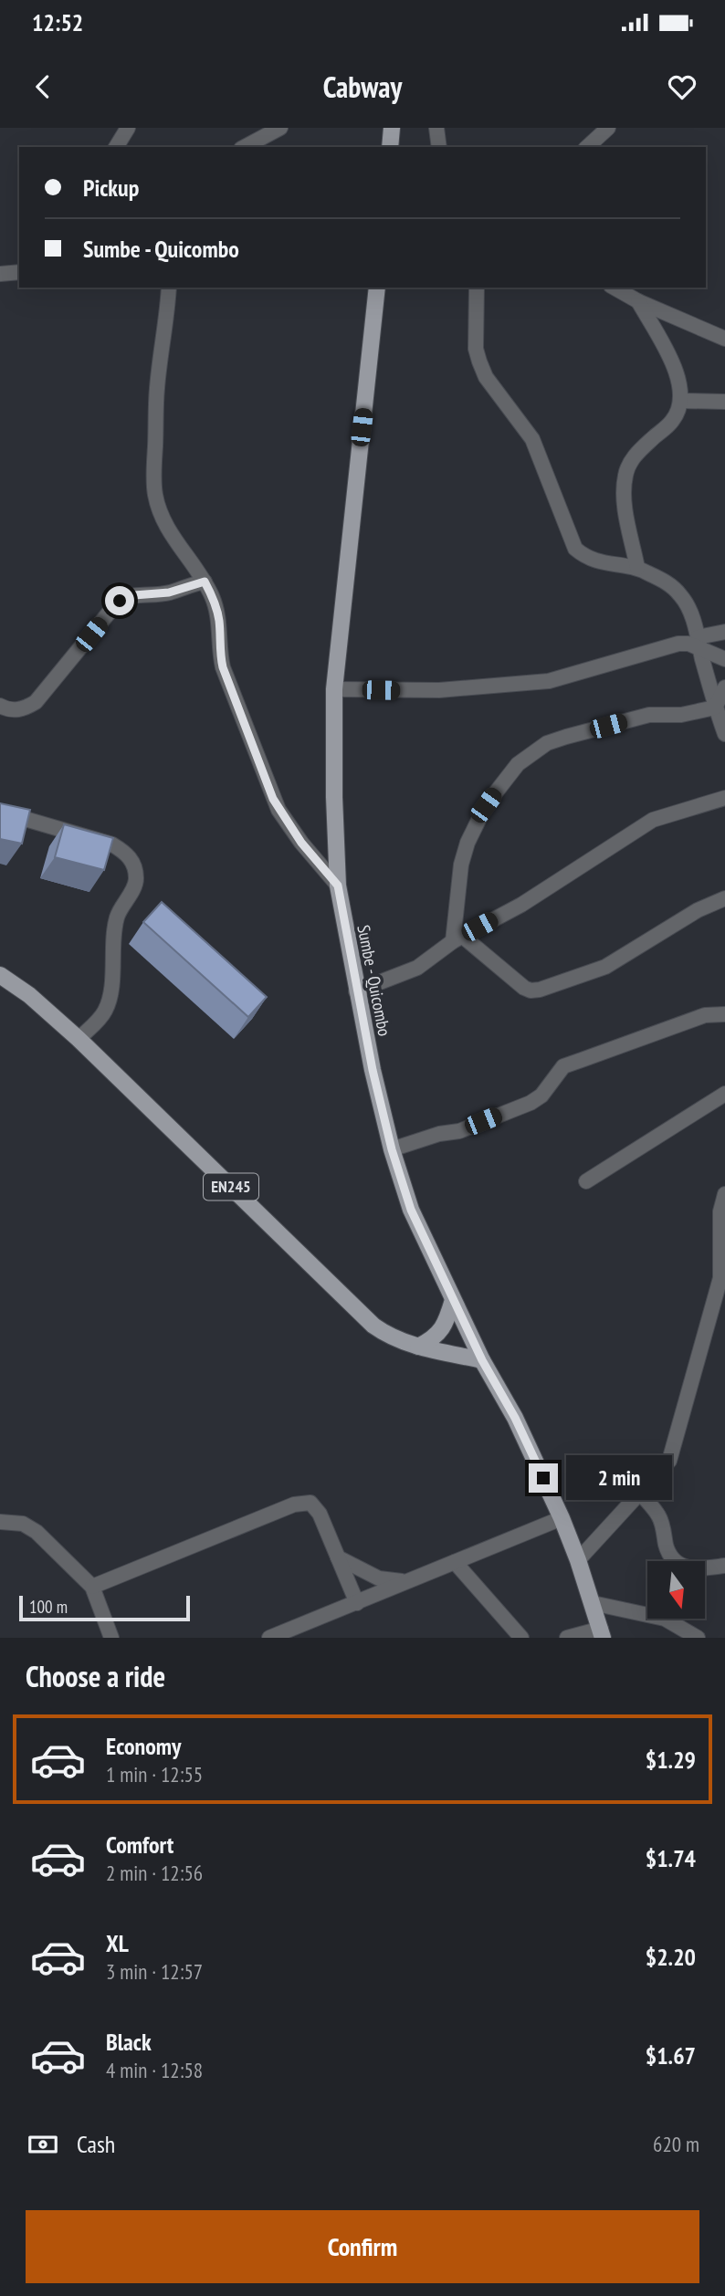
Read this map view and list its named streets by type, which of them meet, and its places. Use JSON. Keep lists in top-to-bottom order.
{
  "streets": {
    "main road": ["Sumbe - Quicombo", "EN245"]
  },
  "crossings": [
    ["Sumbe - Quicombo", "EN245"]
  ],
  "scale_bar": "100 m",
  "north": "bottom",
  "page": {
    "status": "12:52",
    "header": "Cabway",
    "banner": ["Pickup", "Sumbe - Quicombo"],
    "bubble": "2 min",
    "scale": "100 m",
    "heading": "Choose a ride",
    "list": [
      {
        "name": "Economy",
        "note": "1 min · 12:55",
        "value": "$1.29"
      },
      {
        "name": "Comfort",
        "note": "2 min · 12:56",
        "value": "$1.74"
      },
      {
        "name": "XL",
        "note": "3 min · 12:57",
        "value": "$2.20"
      },
      {
        "name": "Black",
        "note": "4 min · 12:58",
        "value": "$1.67"
      }
    ],
    "pay": ["Cash", "620 m"],
    "buttons": "Confirm"
  }
}
